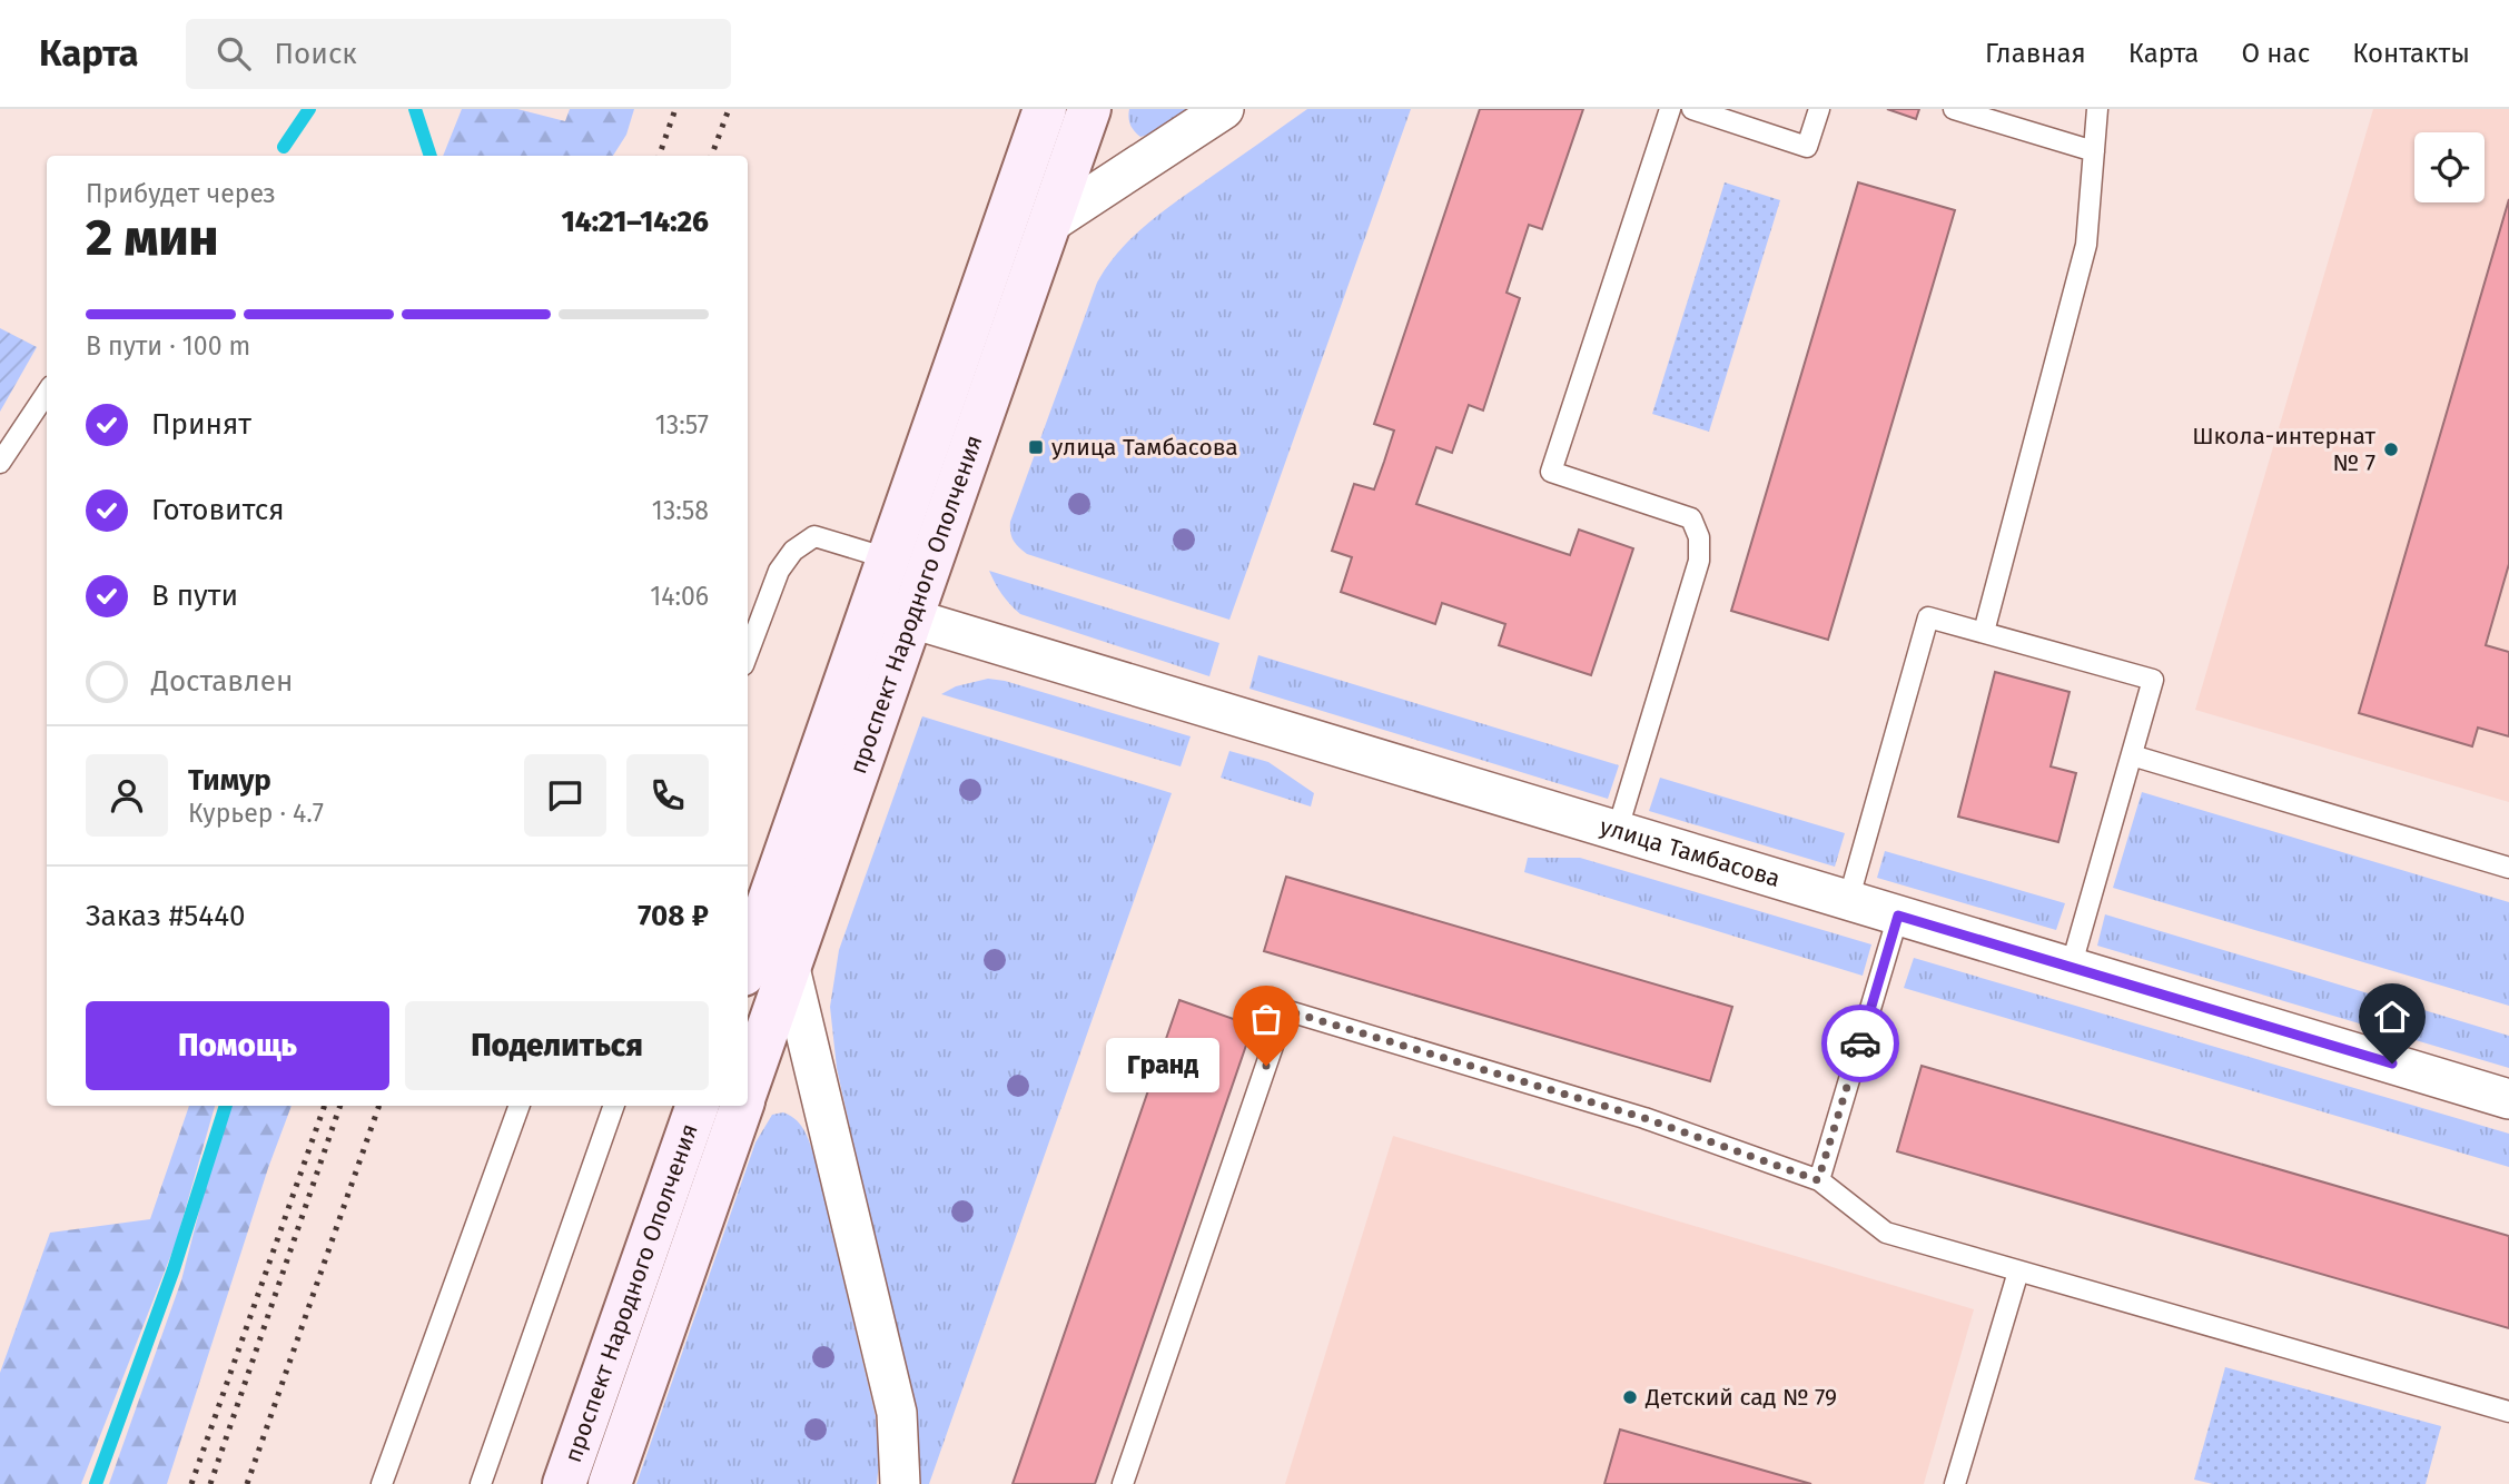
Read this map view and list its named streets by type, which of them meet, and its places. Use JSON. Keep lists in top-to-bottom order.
{
  "streets": {
    "street": ["проспект Народного Ополчения", "улица Тамбасова"]
  },
  "crossings": [
    ["проспект Народного Ополчения", "улица Тамбасова"]
  ],
  "places": {
    "transit": ["улица Тамбасова"],
    "other": ["Школа-интернат № 7", "Гранд", "Детский сад № 79"]
  },
  "page": {
    "header": "Карта",
    "search": "Поиск",
    "nav": [
      "Главная",
      "Карта",
      "О нас",
      "Контакты"
    ],
    "heading": ["2 мин", "Прибудет через", "14:21–14:26"],
    "panel": [
      "Тимур",
      "Курьер · 4.7",
      "Заказ #5440",
      "708 ₽"
    ],
    "bar": "В пути · 100 m",
    "list": [
      ["Принят", "13:57"],
      ["Готовится", "13:58"],
      ["В пути", "14:06"],
      "Доставлен"
    ],
    "buttons": ["Помощь", "Поделиться"],
    "bubble": "Гранд"
  }
}
